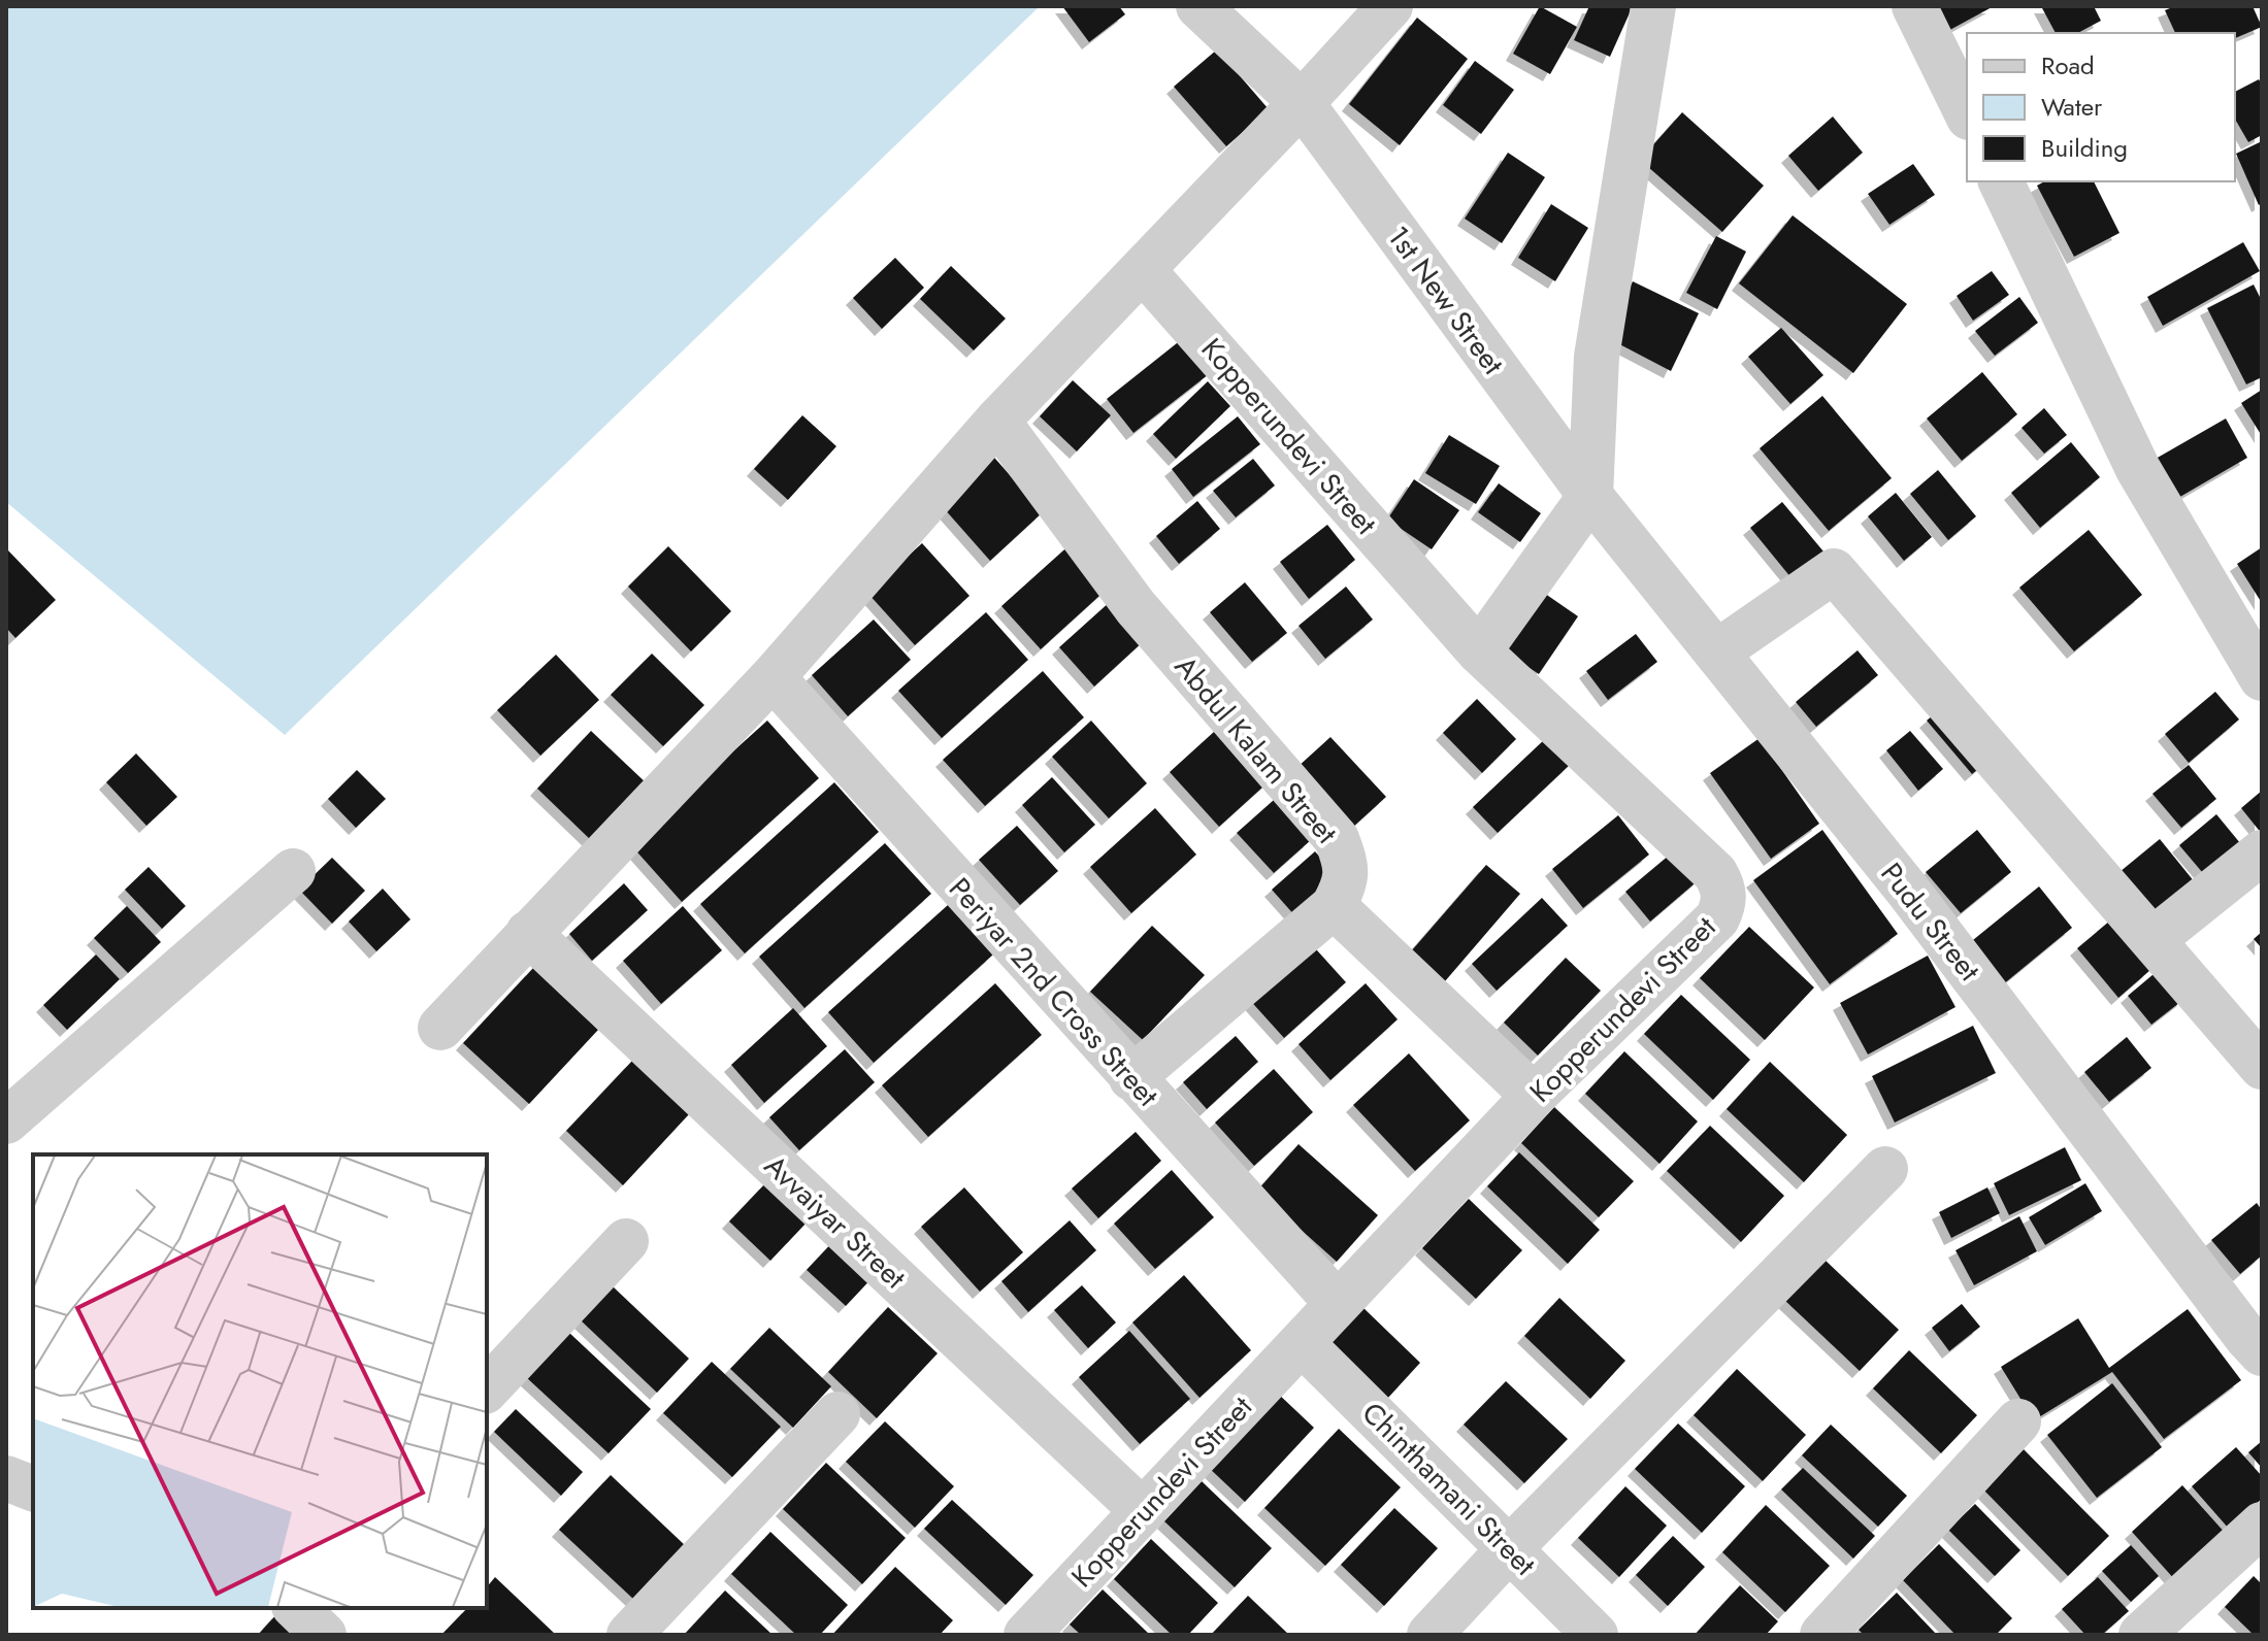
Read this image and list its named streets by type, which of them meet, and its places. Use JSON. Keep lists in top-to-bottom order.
{
  "streets": {
    "street": [
      "1st New Street",
      "Kopperundevi Street",
      "Abdul Kalam Street",
      "Pudu Street",
      "Periyar 2nd Cross Street",
      "Avvaiyar Street",
      "Chinthamani Street"
    ]
  },
  "crossings": [
    ["1st New Street", "Pudu Street"],
    ["Kopperundevi Street", "Periyar 2nd Cross Street"],
    ["Kopperundevi Street", "Avvaiyar Street"],
    ["Kopperundevi Street", "Chinthamani Street"]
  ],
  "legend": ["Road", "Water", "Building"]
}
